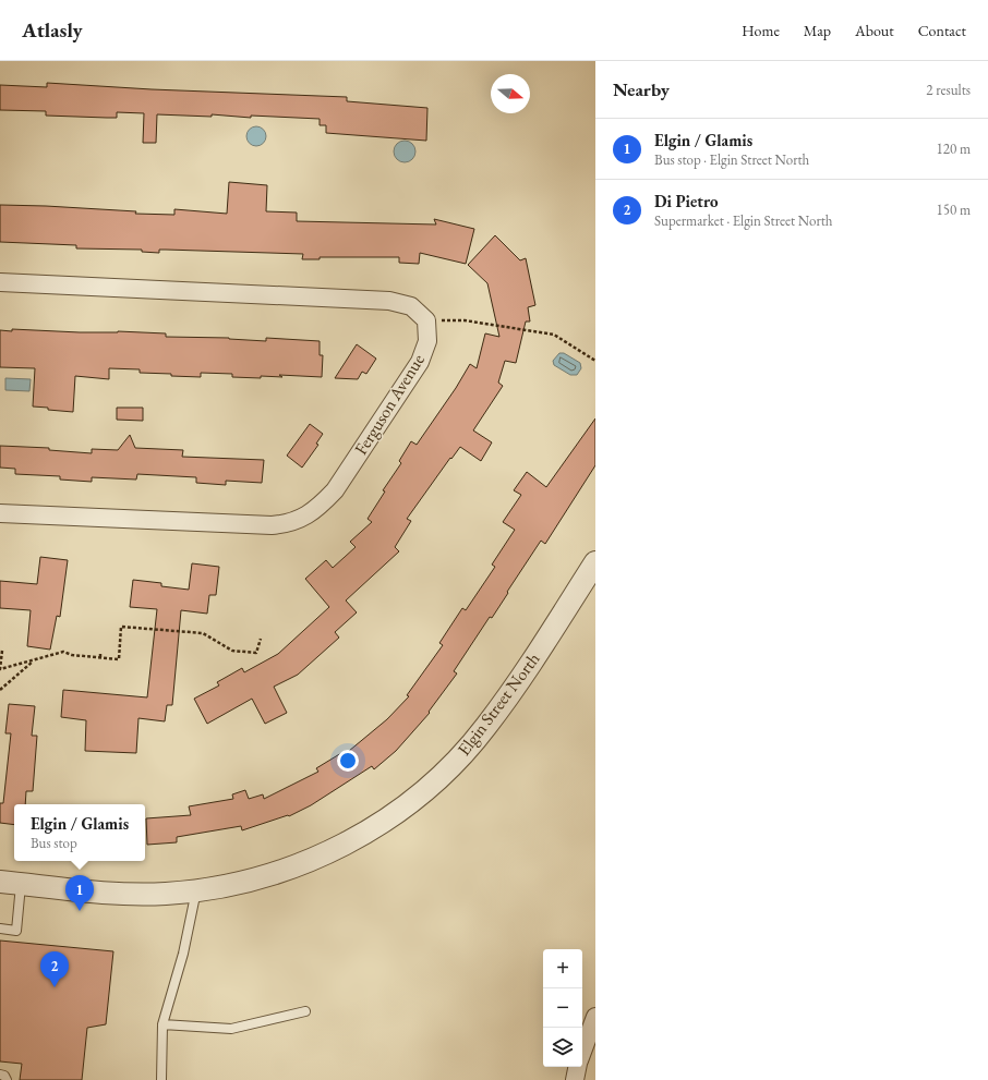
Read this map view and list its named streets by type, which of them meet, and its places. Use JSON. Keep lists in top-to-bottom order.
{
  "streets": {
    "street": ["Ferguson Avenue", "Elgin Street North"]
  },
  "north": "right",
  "page": {
    "header": "Atlasly",
    "nav": [
      "Home",
      "Map",
      "About",
      "Contact"
    ],
    "heading": ["Nearby", "2 results"],
    "list": [
      {
        "mark": "1",
        "name": "Elgin / Glamis",
        "note": "Bus stop · Elgin Street North",
        "value": "120 m"
      },
      {
        "mark": "2",
        "name": "Di Pietro",
        "note": "Supermarket · Elgin Street North",
        "value": "150 m"
      }
    ],
    "popup": ["Elgin / Glamis", "Bus stop"],
    "pins": ["1", "2"],
    "map_buttons": ["+", "−"]
  }
}
